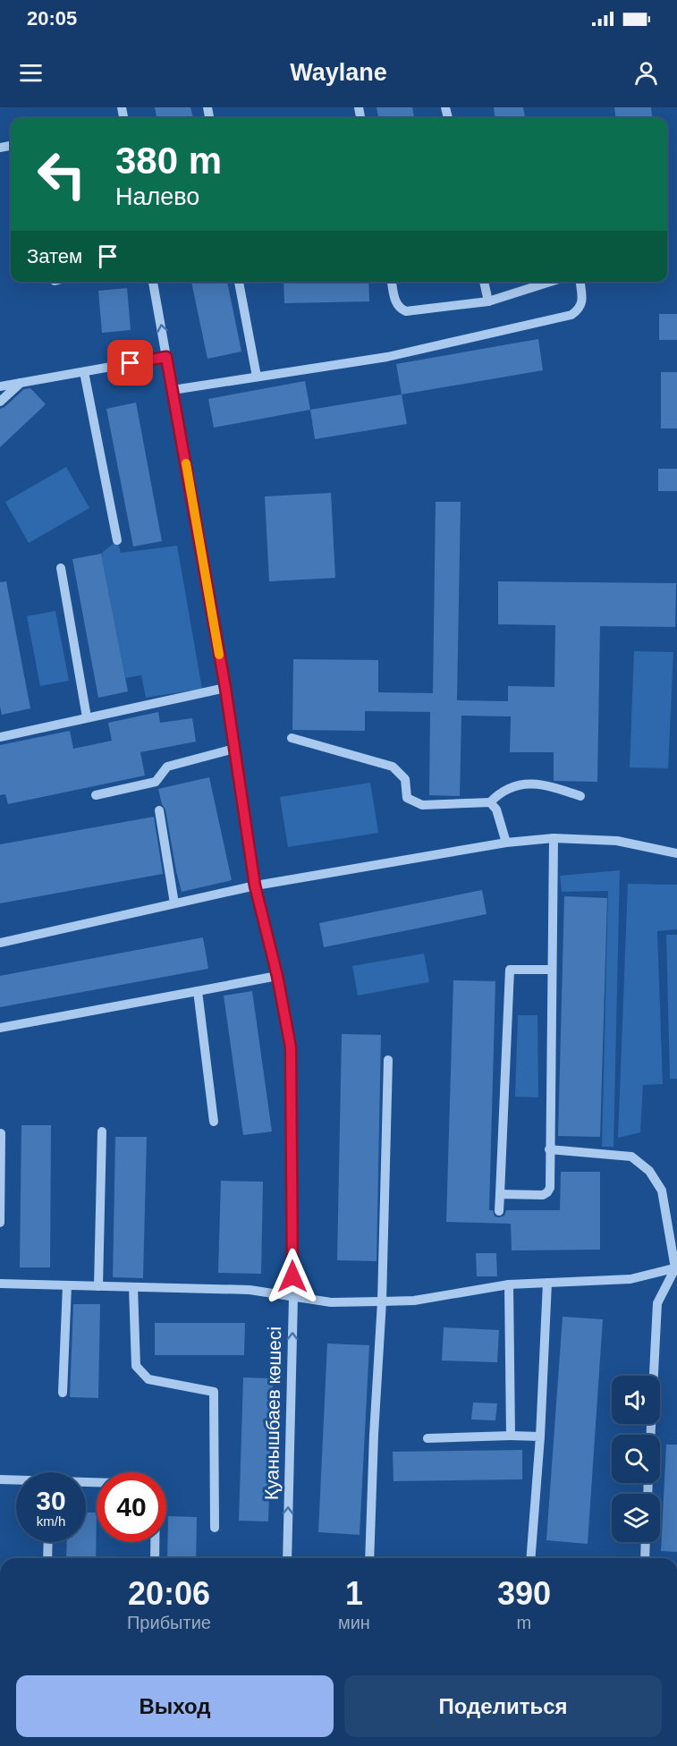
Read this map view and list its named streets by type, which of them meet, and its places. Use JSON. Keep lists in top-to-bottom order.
{
  "streets": {
    "street": ["Қуанышбаев көшесі"]
  },
  "page": {
    "status": "20:05",
    "header": "Waylane",
    "turn": ["380 m", "Налево"],
    "then": "Затем",
    "speed": "30 km/h",
    "limit": "40",
    "eta": [
      "20:06",
      "Прибытие",
      "1",
      "мин",
      "390",
      "m"
    ],
    "buttons": ["Выход", "Поделиться"]
  }
}
